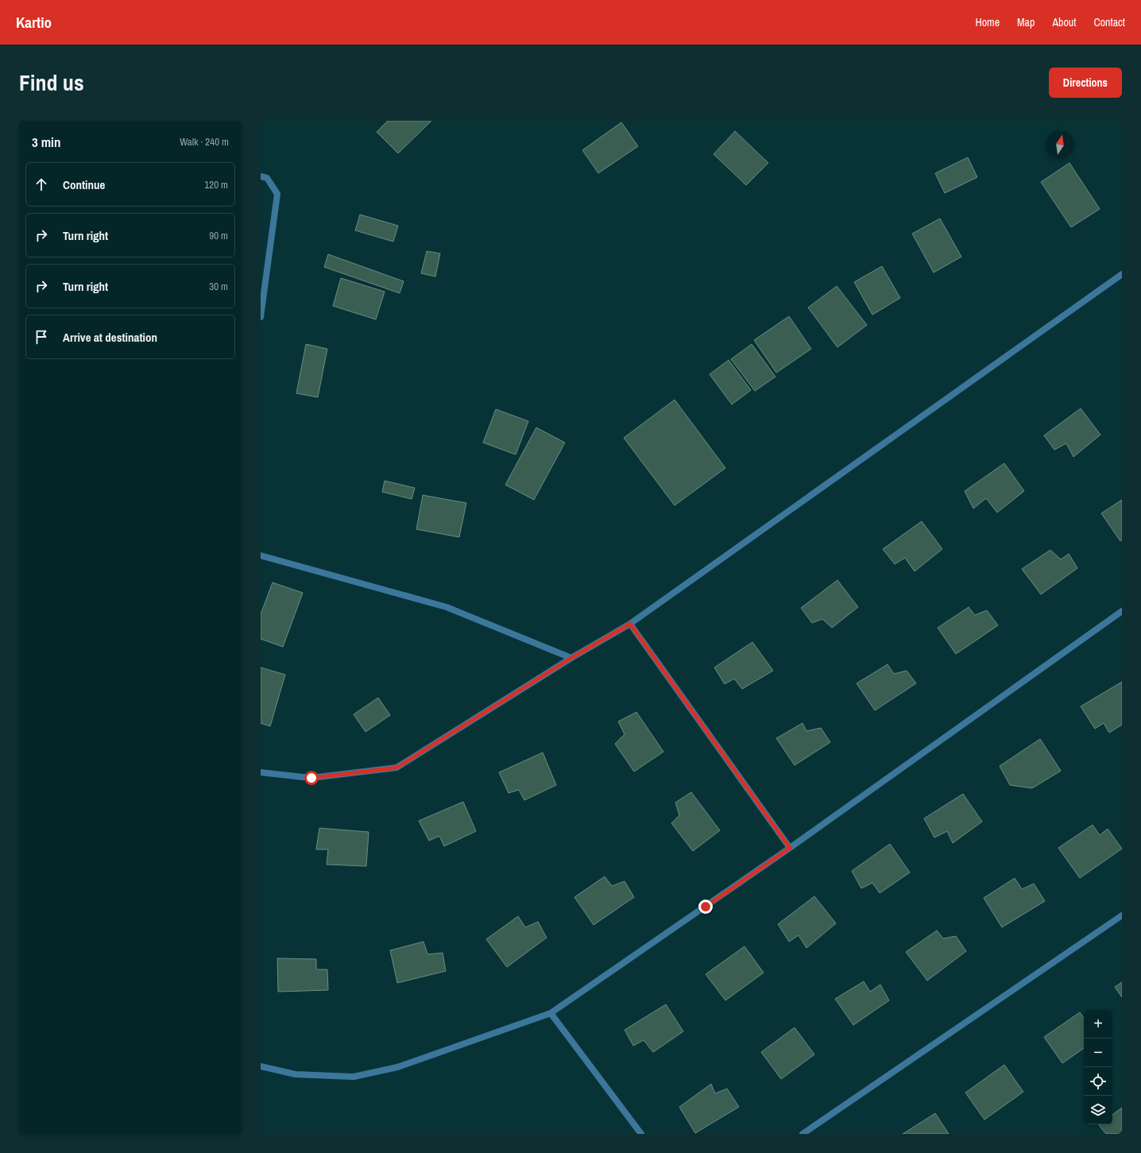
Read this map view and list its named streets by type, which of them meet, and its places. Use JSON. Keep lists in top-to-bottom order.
{
  "north": "top",
  "page": {
    "header": "Kartio",
    "nav": [
      "Home",
      "Map",
      "About",
      "Contact"
    ],
    "title": "Find us",
    "buttons": "Directions",
    "heading": ["3 min", "Walk · 240 m"],
    "list": [
      ["Continue", "120 m"],
      ["Turn right", "90 m"],
      ["Turn right", "30 m"],
      "Arrive at destination"
    ],
    "map_buttons": ["+", "−"]
  }
}
